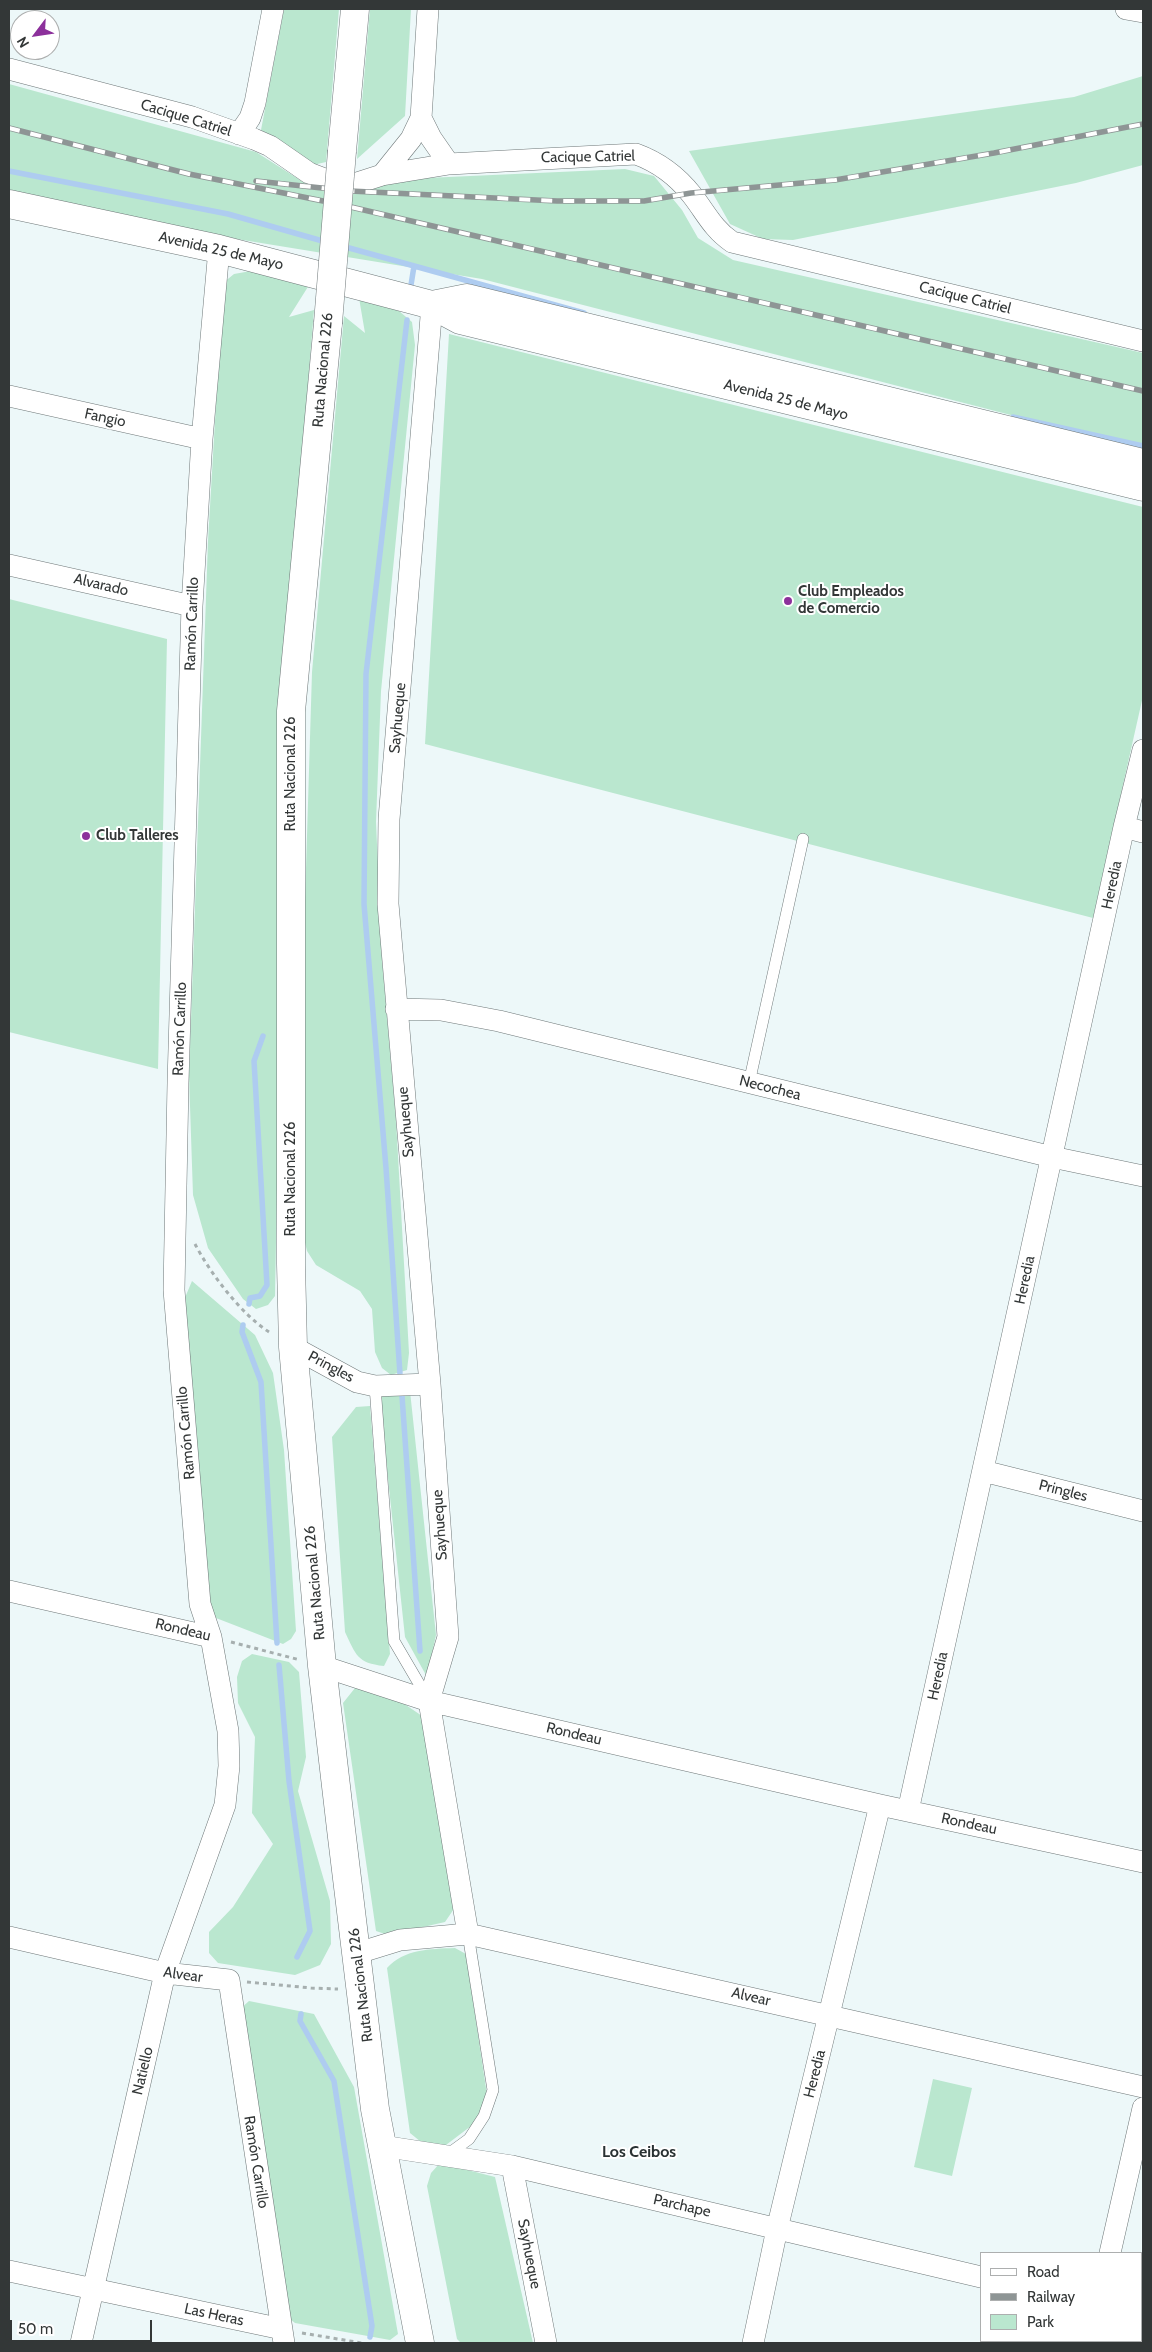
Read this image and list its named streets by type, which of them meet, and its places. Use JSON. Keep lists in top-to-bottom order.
{
  "streets": {
    "main road": ["Avenida 25 de Mayo", "Ruta Nacional 226"],
    "street": [
      "Cacique Catriel",
      "Fangio",
      "Alvarado",
      "Ramón Carrillo",
      "Sayhueque",
      "Heredia",
      "Necochea",
      "Pringles",
      "Rondeau",
      "Alvear",
      "Natiello",
      "Parchape",
      "Las Heras"
    ]
  },
  "crossings": [
    ["Avenida 25 de Mayo", "Ramón Carrillo"],
    ["Avenida 25 de Mayo", "Sayhueque"],
    ["Ruta Nacional 226", "Pringles"],
    ["Ruta Nacional 226", "Rondeau"],
    ["Ruta Nacional 226", "Alvear"],
    ["Ruta Nacional 226", "Parchape"],
    ["Fangio", "Ramón Carrillo"],
    ["Alvarado", "Ramón Carrillo"],
    ["Ramón Carrillo", "Rondeau"],
    ["Ramón Carrillo", "Alvear"],
    ["Ramón Carrillo", "Natiello"],
    ["Ramón Carrillo", "Las Heras"],
    ["Sayhueque", "Necochea"],
    ["Sayhueque", "Pringles"],
    ["Sayhueque", "Rondeau"],
    ["Sayhueque", "Alvear"],
    ["Sayhueque", "Parchape"],
    ["Heredia", "Necochea"],
    ["Heredia", "Pringles"],
    ["Heredia", "Rondeau"],
    ["Heredia", "Alvear"],
    ["Heredia", "Parchape"],
    ["Alvear", "Natiello"],
    ["Natiello", "Las Heras"]
  ],
  "districts": ["Los Ceibos"],
  "places": ["Club Empleados de Comercio", "Club Talleres"],
  "legend": ["Road", "Railway", "Park"],
  "scale_bar": "50 m",
  "north": "bottom left"
}
